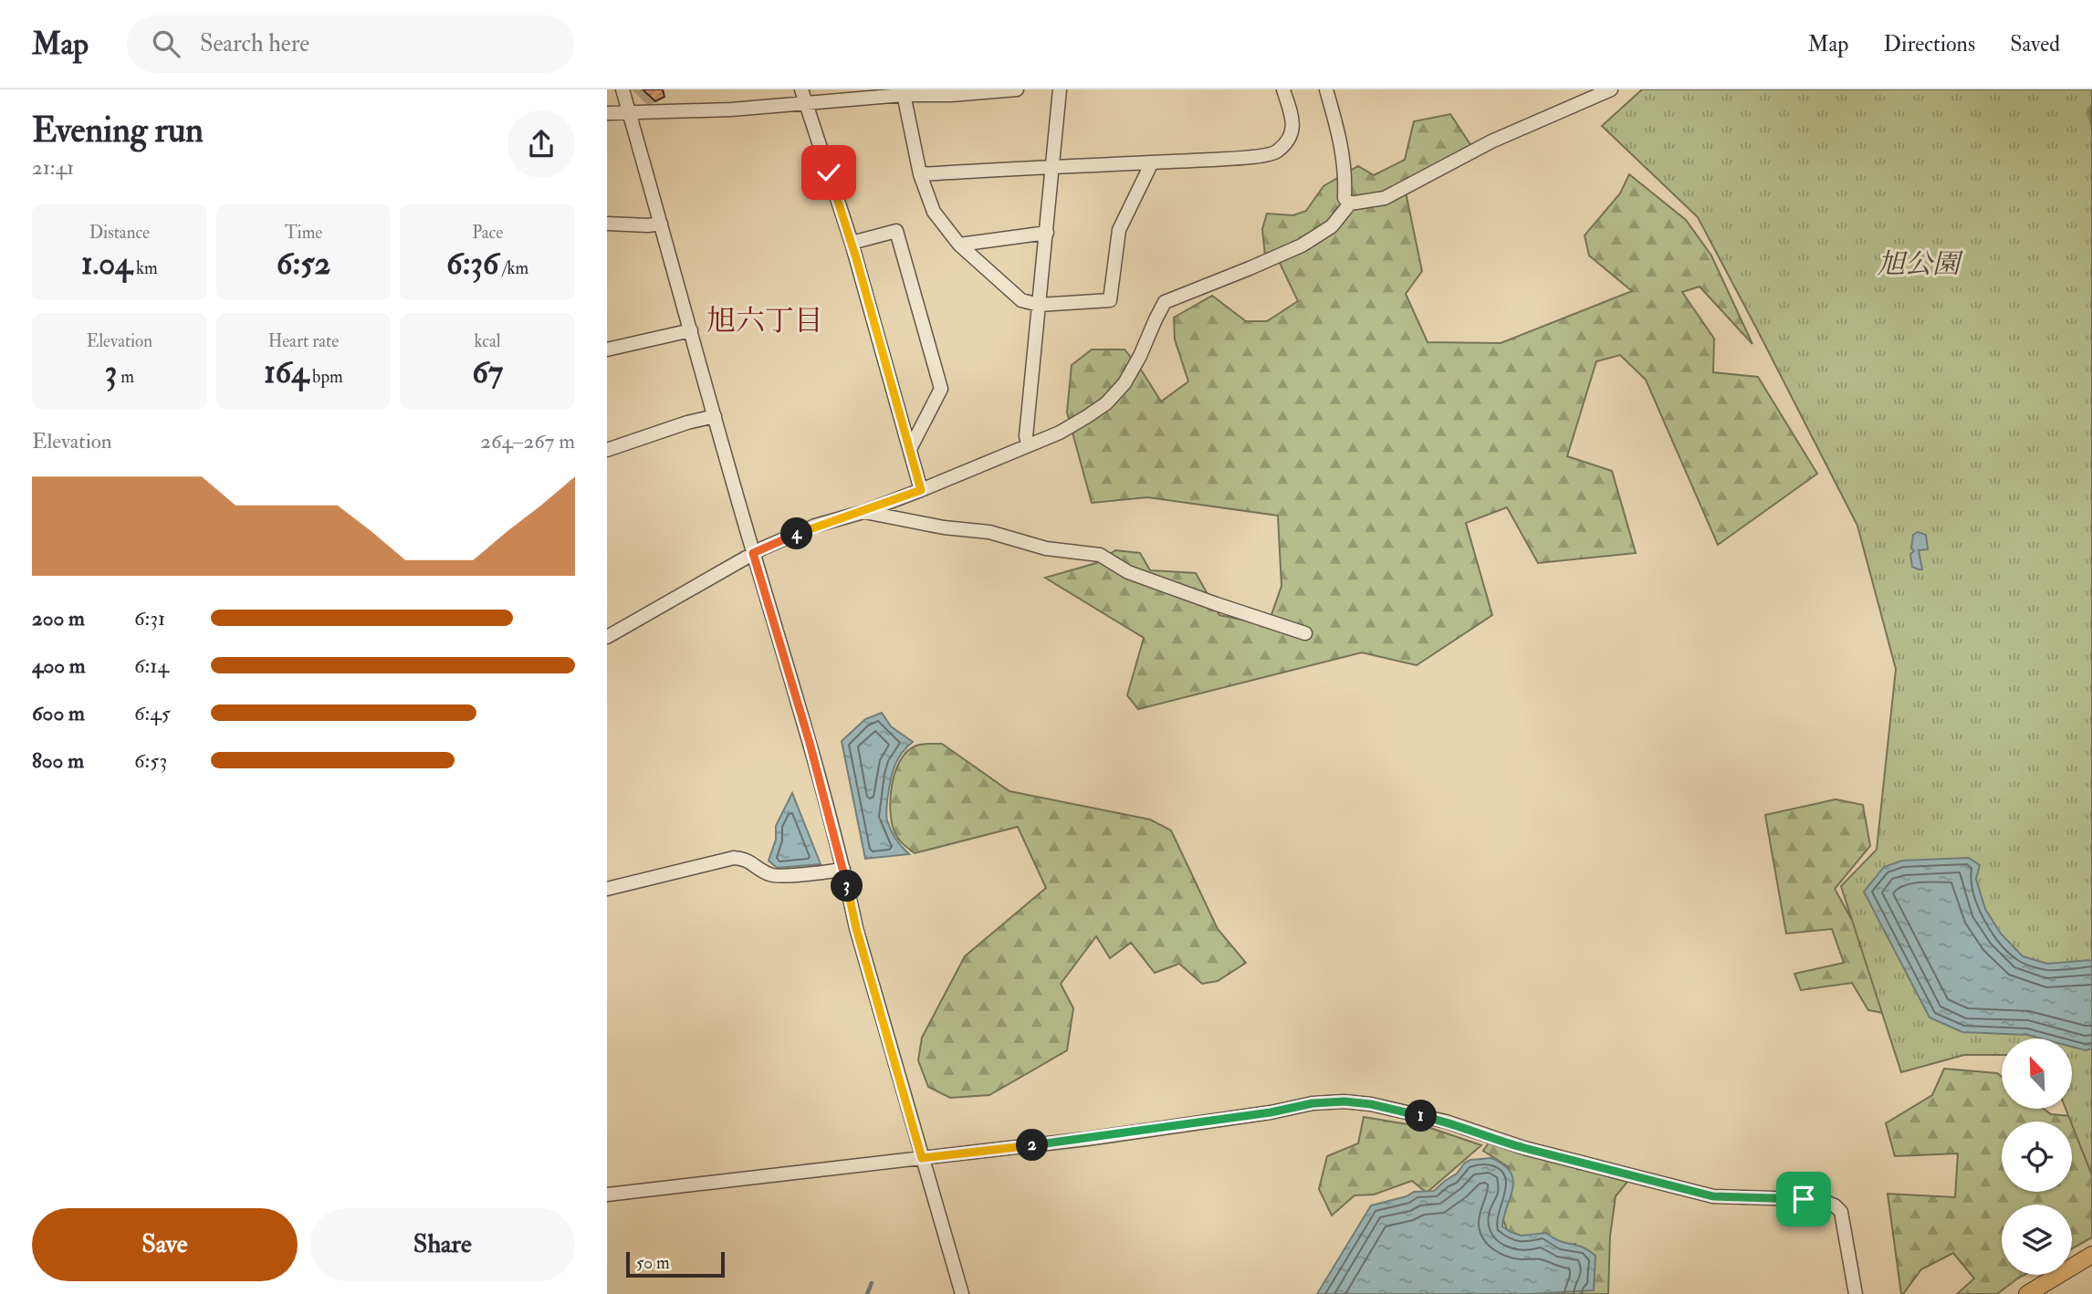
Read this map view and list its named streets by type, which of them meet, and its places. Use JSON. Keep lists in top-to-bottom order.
{
  "districts": ["旭六丁目"],
  "parks": ["旭公園"],
  "scale_bar": "50 m",
  "north": "top left",
  "page": {
    "header": "Map",
    "search": "Search here",
    "nav": ["Map", "Directions", "Saved"],
    "heading": ["Evening run", "21:41"],
    "stats": [
      ["Distance", "1.04 km"],
      ["Time", "6:52"],
      ["Pace", "6:36 /km"],
      ["Elevation", "3 m"],
      ["Heart rate", "164 bpm"],
      ["kcal", "67"]
    ],
    "chart": ["Elevation", "264–267 m"],
    "pins": [
      "4",
      "3",
      "1",
      "2"
    ],
    "list": [
      {
        "name": "200 m",
        "note": "6:31"
      },
      {
        "name": "400 m",
        "note": "6:14"
      },
      {
        "name": "600 m",
        "note": "6:45"
      },
      {
        "name": "800 m",
        "note": "6:53"
      }
    ],
    "buttons": ["Save", "Share"],
    "scale": "50 m"
  }
}
